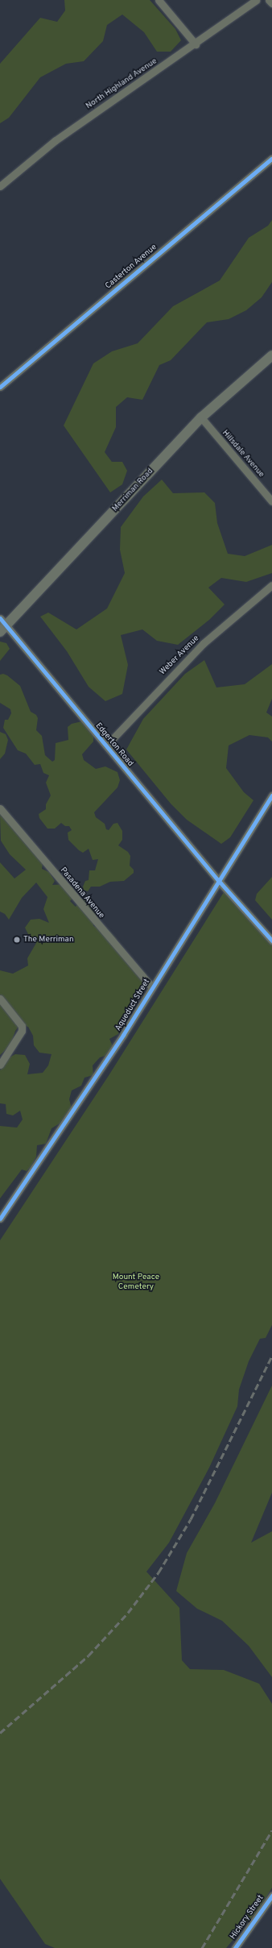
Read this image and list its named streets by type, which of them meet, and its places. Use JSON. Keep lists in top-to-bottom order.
{
  "streets": {
    "main road": ["Merriman Road"],
    "street": [
      "North Highland Avenue",
      "Casterton Avenue",
      "Hillsdale Avenue",
      "Weber Avenue",
      "Edgerton Road",
      "Pasadena Avenue",
      "Aqueduct Street",
      "Hickory Street"
    ]
  },
  "crossings": [
    ["Hillsdale Avenue", "Merriman Road"],
    ["Merriman Road", "Edgerton Road"],
    ["Weber Avenue", "Edgerton Road"],
    ["Edgerton Road", "Aqueduct Street"],
    ["Pasadena Avenue", "Aqueduct Street"]
  ],
  "parks": ["Mount Peace Cemetery"],
  "places": ["The Merriman"]
}
